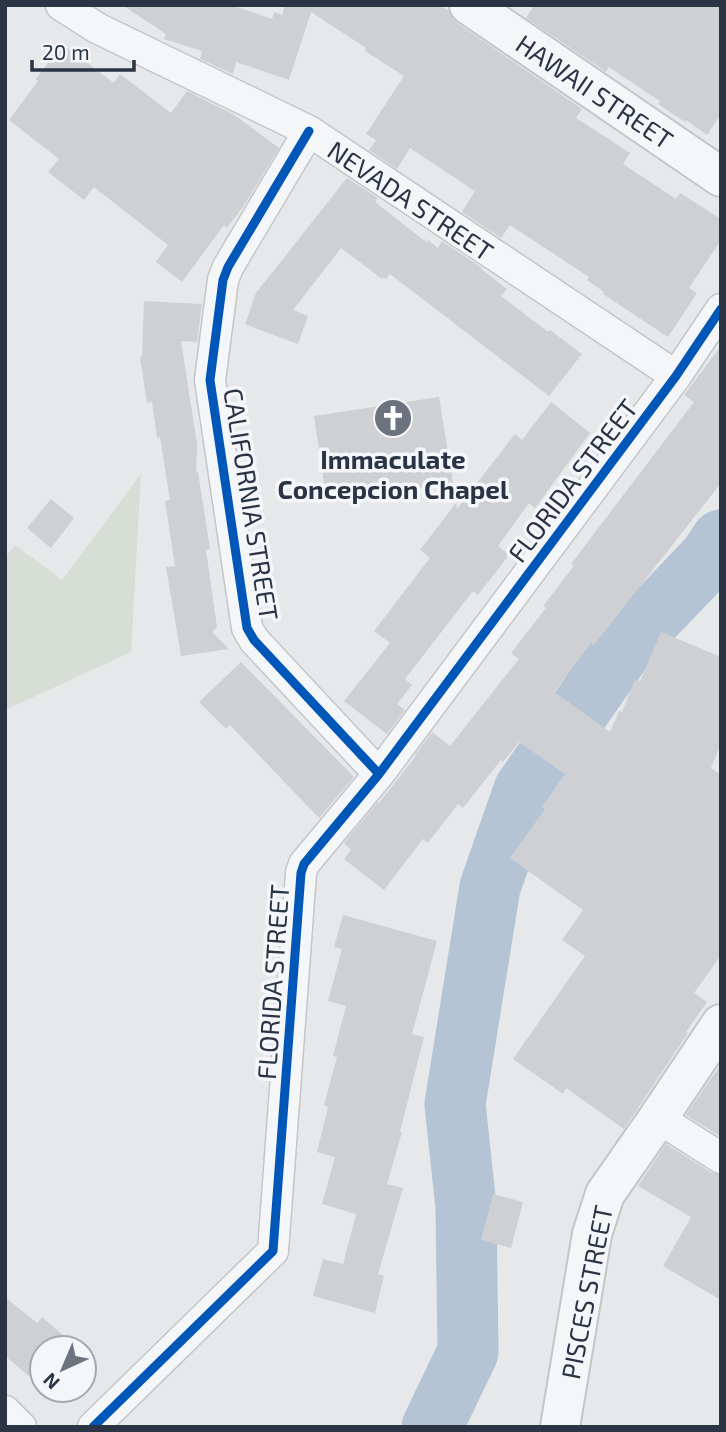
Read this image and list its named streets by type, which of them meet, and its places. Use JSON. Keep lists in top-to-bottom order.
{
  "streets": {
    "street": [
      "HAWAII STREET",
      "NEVADA STREET",
      "FLORIDA STREET",
      "CALIFORNIA STREET",
      "PISCES STREET"
    ]
  },
  "crossings": [
    ["NEVADA STREET", "FLORIDA STREET"],
    ["NEVADA STREET", "CALIFORNIA STREET"],
    ["FLORIDA STREET", "CALIFORNIA STREET"]
  ],
  "places": {
    "church": ["Immaculate Concepcion Chapel"]
  },
  "scale_bar": "20 m",
  "north": "bottom left"
}
